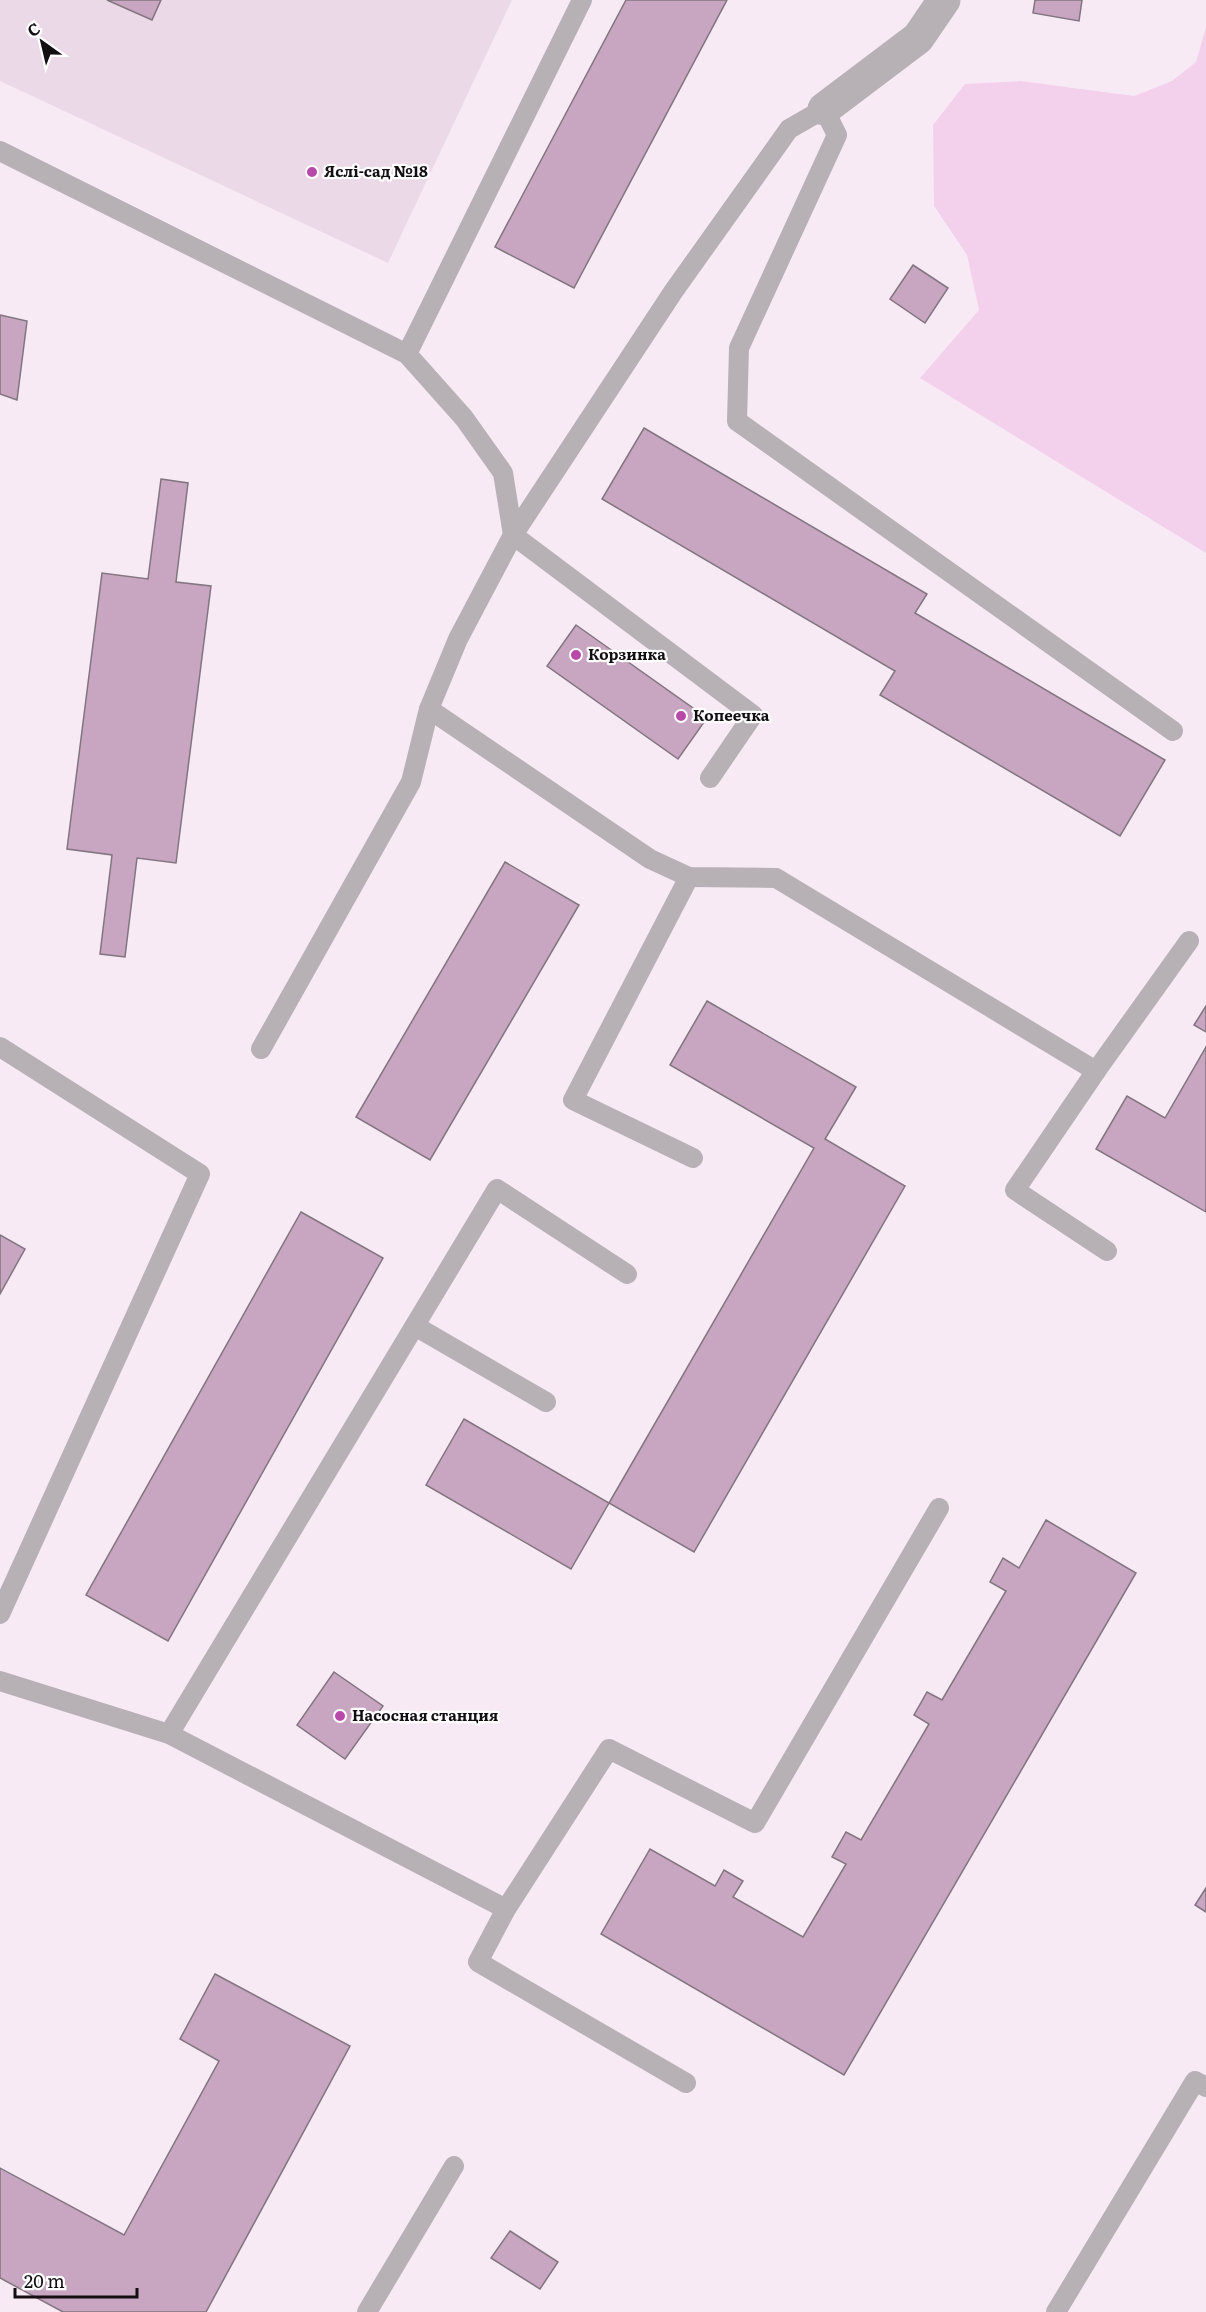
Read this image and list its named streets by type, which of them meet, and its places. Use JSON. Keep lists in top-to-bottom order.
{
  "places": [
    "Яслі-сад №18",
    "Корзинка",
    "Копеечка",
    "Насосная станция"
  ],
  "scale_bar": "20 m",
  "north": "top left"
}
